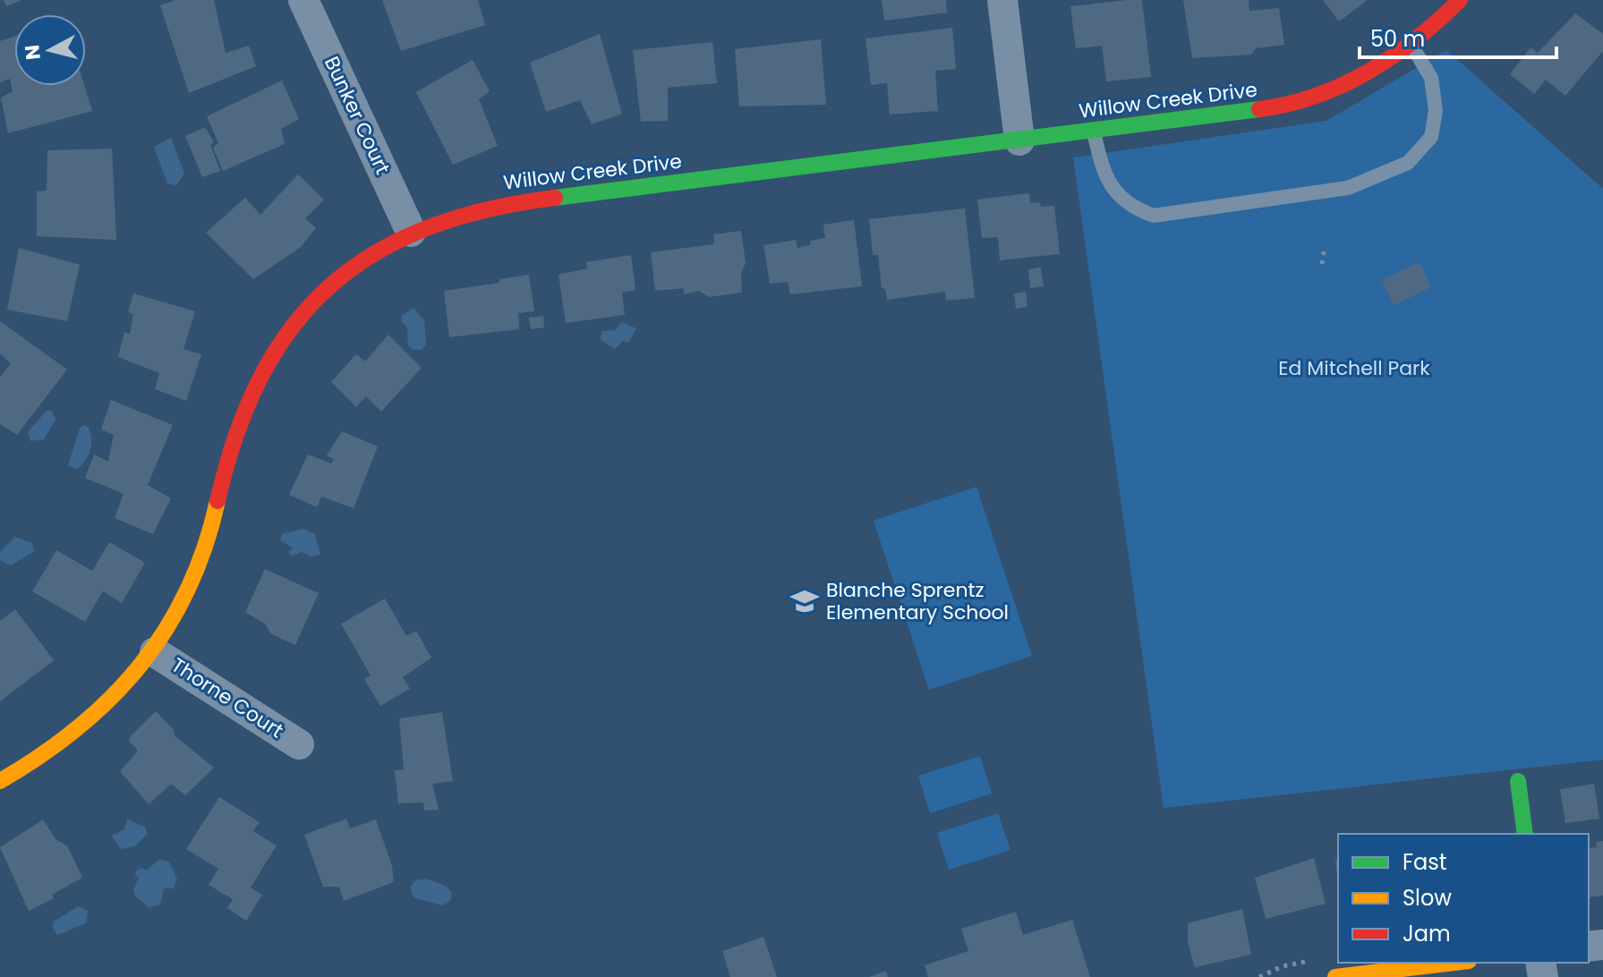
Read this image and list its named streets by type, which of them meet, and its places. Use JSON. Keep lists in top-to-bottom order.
{
  "streets": {
    "street": ["Willow Creek Drive", "Bunker Court", "Thorne Court"]
  },
  "crossings": [
    ["Willow Creek Drive", "Bunker Court"],
    ["Willow Creek Drive", "Thorne Court"]
  ],
  "parks": ["Ed Mitchell Park"],
  "places": {
    "school or university": ["Blanche Sprentz Elementary School"]
  },
  "legend": ["Fast", "Slow", "Jam"],
  "scale_bar": "50 m",
  "north": "left"
}
